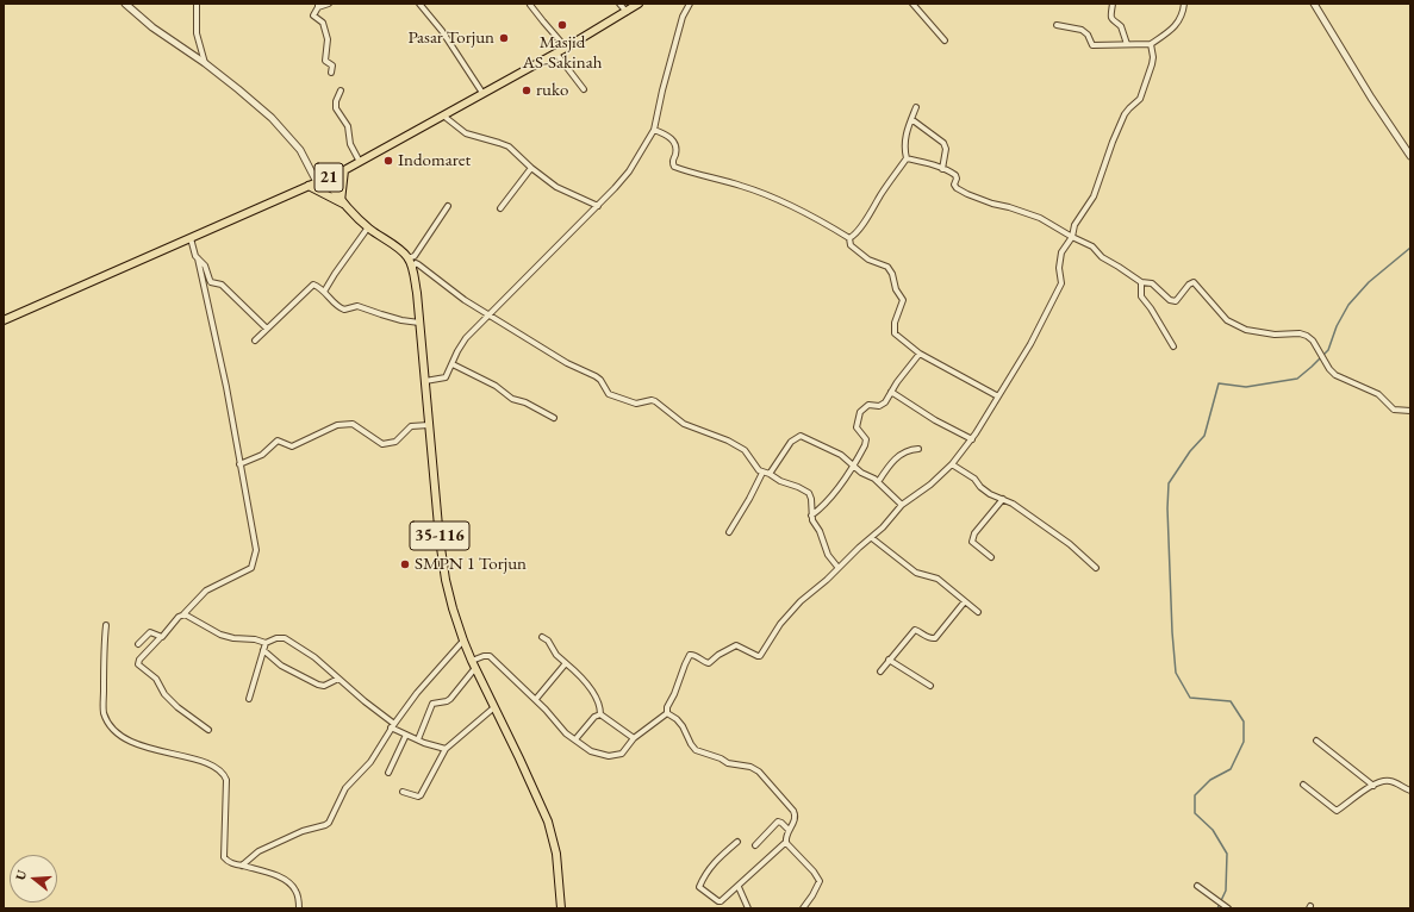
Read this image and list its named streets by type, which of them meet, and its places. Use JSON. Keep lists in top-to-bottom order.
{
  "streets": {
    "main road": ["21", "35-116"]
  },
  "crossings": [
    ["21", "35-116"]
  ],
  "places": [
    "Masjid AS-Sakinah",
    "Pasar Torjun",
    "ruko",
    "Indomaret",
    "SMPN 1 Torjun"
  ],
  "north": "left"
}
